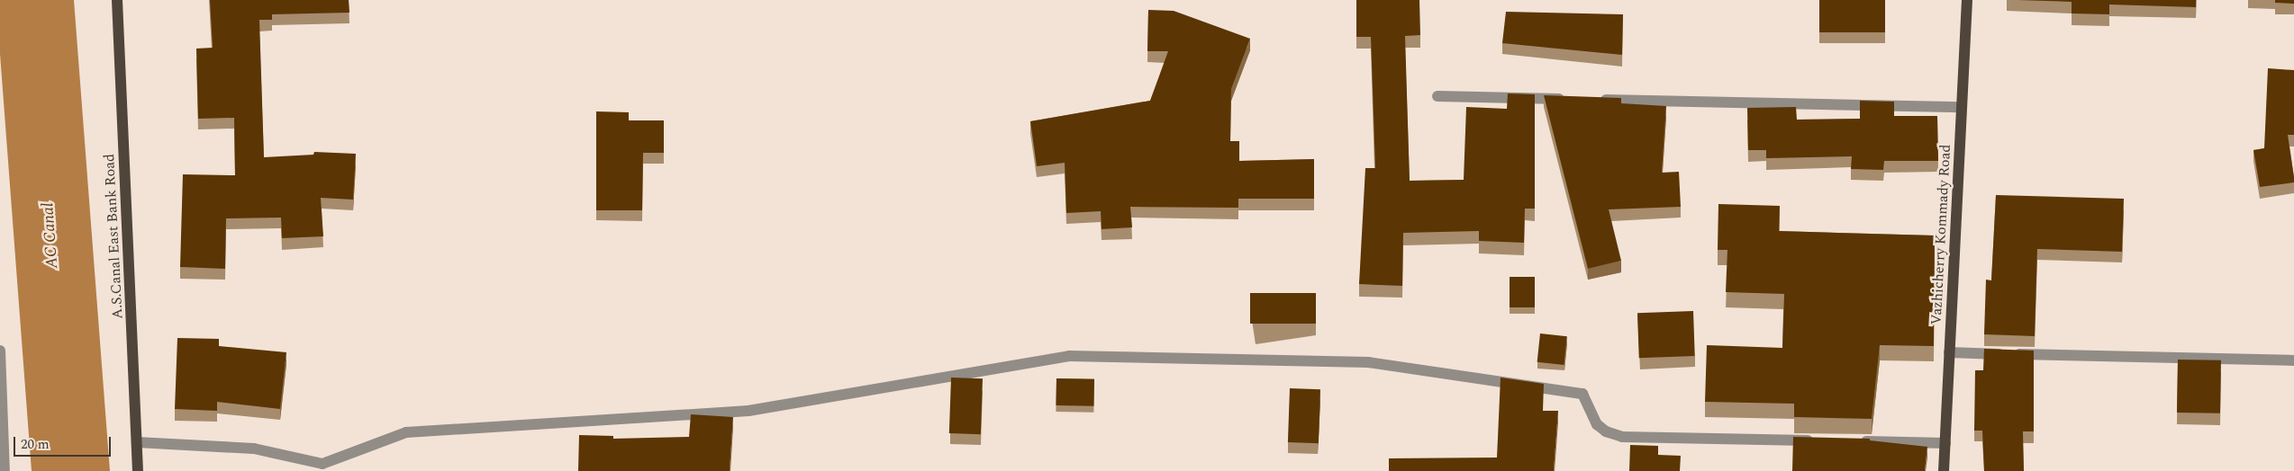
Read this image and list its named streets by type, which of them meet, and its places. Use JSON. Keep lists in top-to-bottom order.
{
  "streets": {
    "main road": ["Vazhicherry Kommady Road", "A.S.Canal East Bank Road"]
  },
  "water": ["AC Canal"],
  "scale_bar": "20 m"
}
